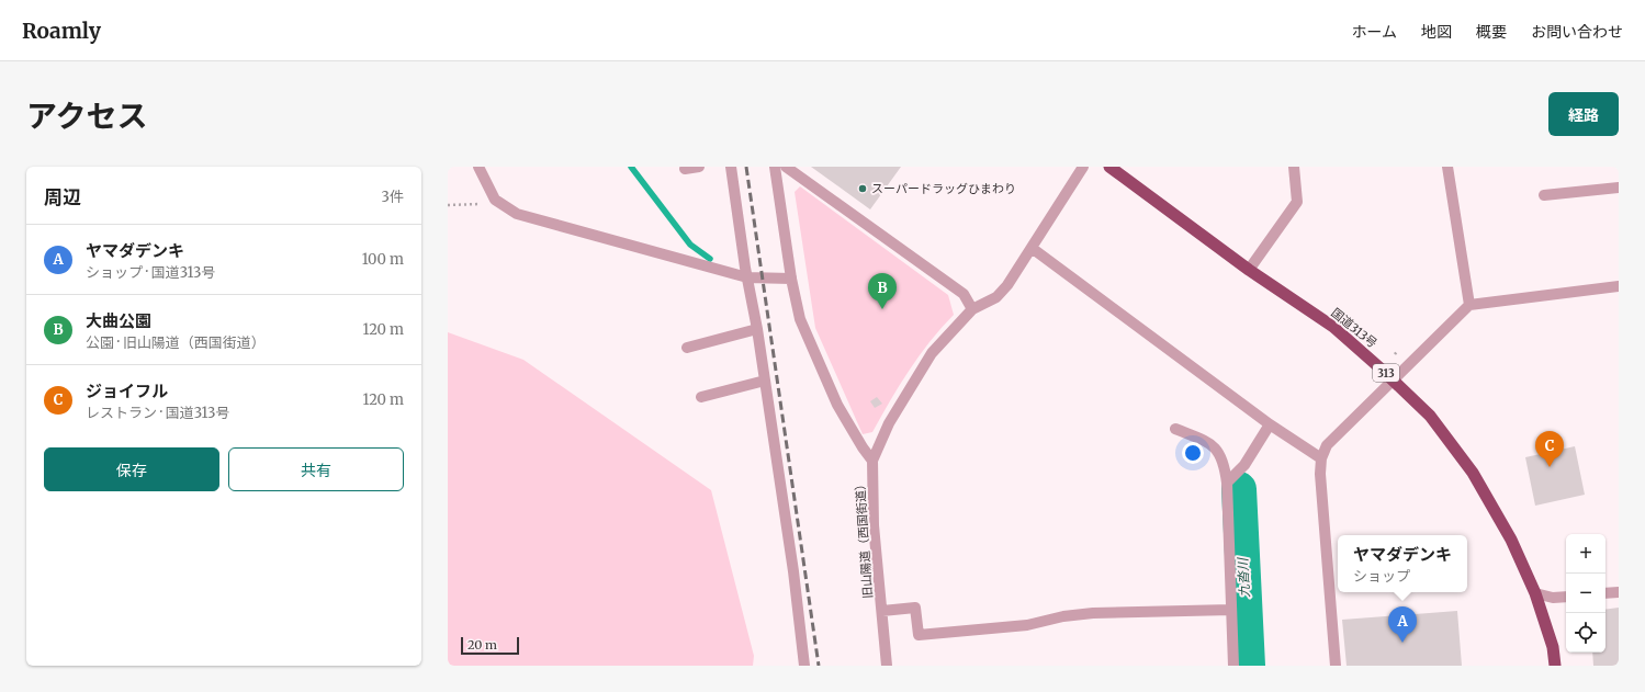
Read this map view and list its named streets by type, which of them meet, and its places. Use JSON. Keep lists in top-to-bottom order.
{
  "streets": {
    "highway": ["国道313号", "313"],
    "street": ["旧山陽道（西国街道）"]
  },
  "water": ["九沓川"],
  "places": ["スーパードラッグひまわり"],
  "scale_bar": "20 m",
  "page": {
    "header": "Roamly",
    "nav": [
      "ホーム",
      "地図",
      "概要",
      "お問い合わせ"
    ],
    "title": "アクセス",
    "buttons": [
      "経路",
      ["保存", "共有"]
    ],
    "heading": ["周辺", "3件"],
    "list": [
      {
        "mark": "A",
        "name": "ヤマダデンキ",
        "note": "ショップ · 国道313号",
        "value": "100 m"
      },
      {
        "mark": "B",
        "name": "大曲公園",
        "note": "公園 · 旧山陽道（西国街道）",
        "value": "120 m"
      },
      {
        "mark": "C",
        "name": "ジョイフル",
        "note": "レストラン · 国道313号",
        "value": "120 m"
      }
    ],
    "pins": ["B", "C", "A"],
    "map_buttons": ["+", "−"],
    "popup": ["ヤマダデンキ", "ショップ"],
    "scale": "20 m"
  }
}
